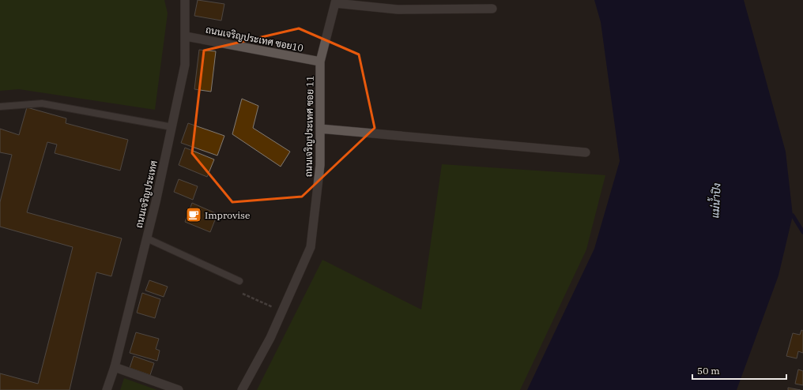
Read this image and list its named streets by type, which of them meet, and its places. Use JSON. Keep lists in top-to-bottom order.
{
  "streets": {
    "street": ["ถนนเจริญประเทศ ซอย10", "ถนนเจริญประเทศ ซอย 11", "ถนนเจริญประเทศ"]
  },
  "crossings": [
    ["ถนนเจริญประเทศ ซอย10", "ถนนเจริญประเทศ ซอย 11"],
    ["ถนนเจริญประเทศ ซอย10", "ถนนเจริญประเทศ"]
  ],
  "water": ["แม่น้ำปิง"],
  "places": {
    "cafe": ["Improvise"]
  },
  "scale_bar": "50 m"
}
